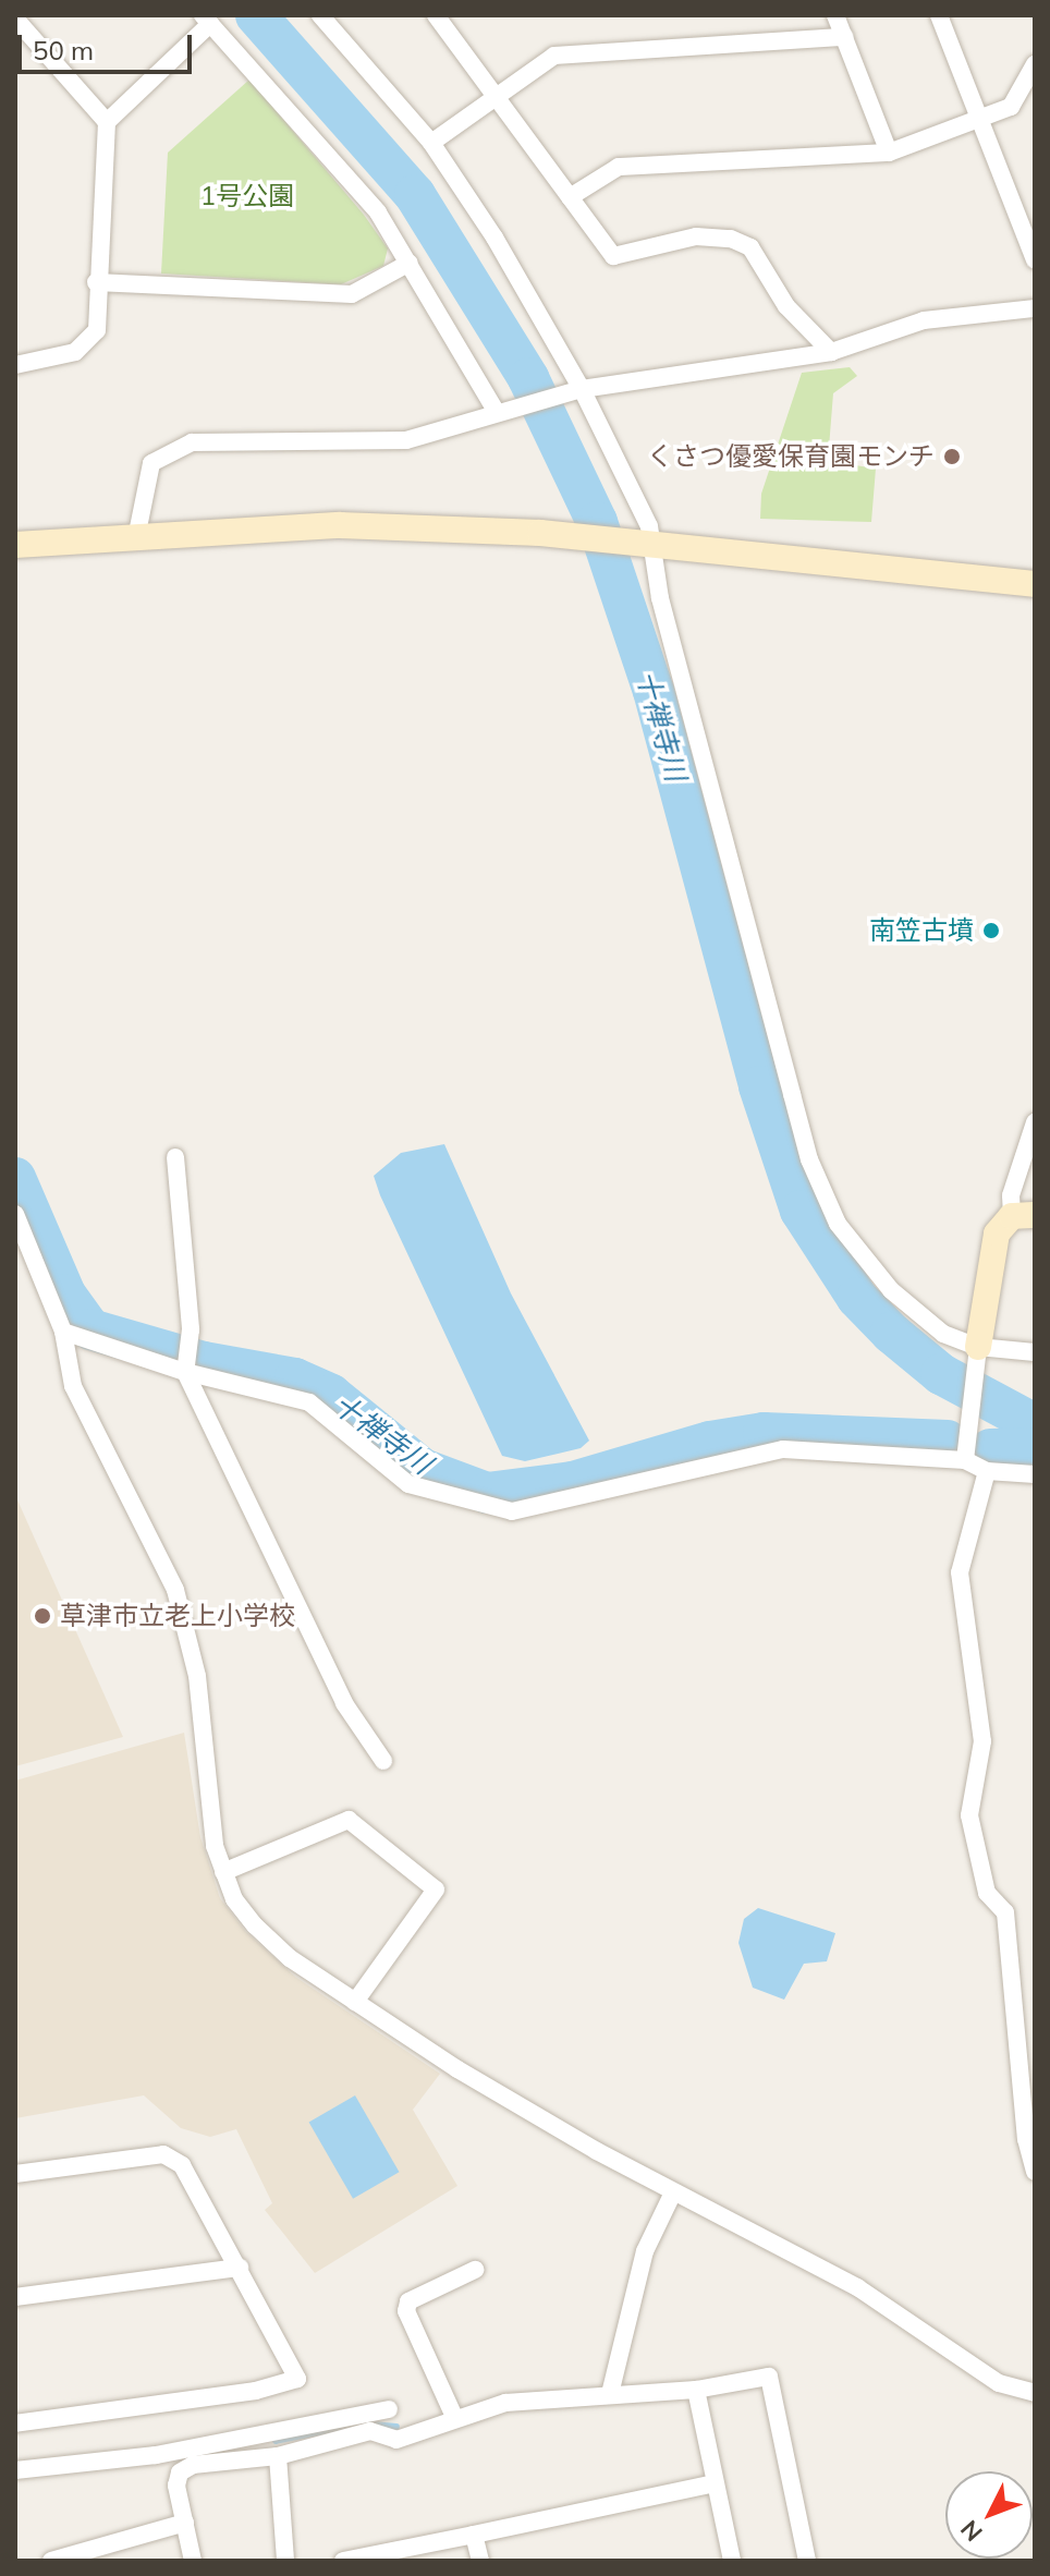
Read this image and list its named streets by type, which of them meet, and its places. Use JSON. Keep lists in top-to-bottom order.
{
  "water": ["十禅寺川"],
  "parks": ["1号公園"],
  "places": ["くさつ優愛保育園モンチ", "南笠古墳", "草津市立老上小学校"],
  "scale_bar": "50 m",
  "north": "bottom left"
}
